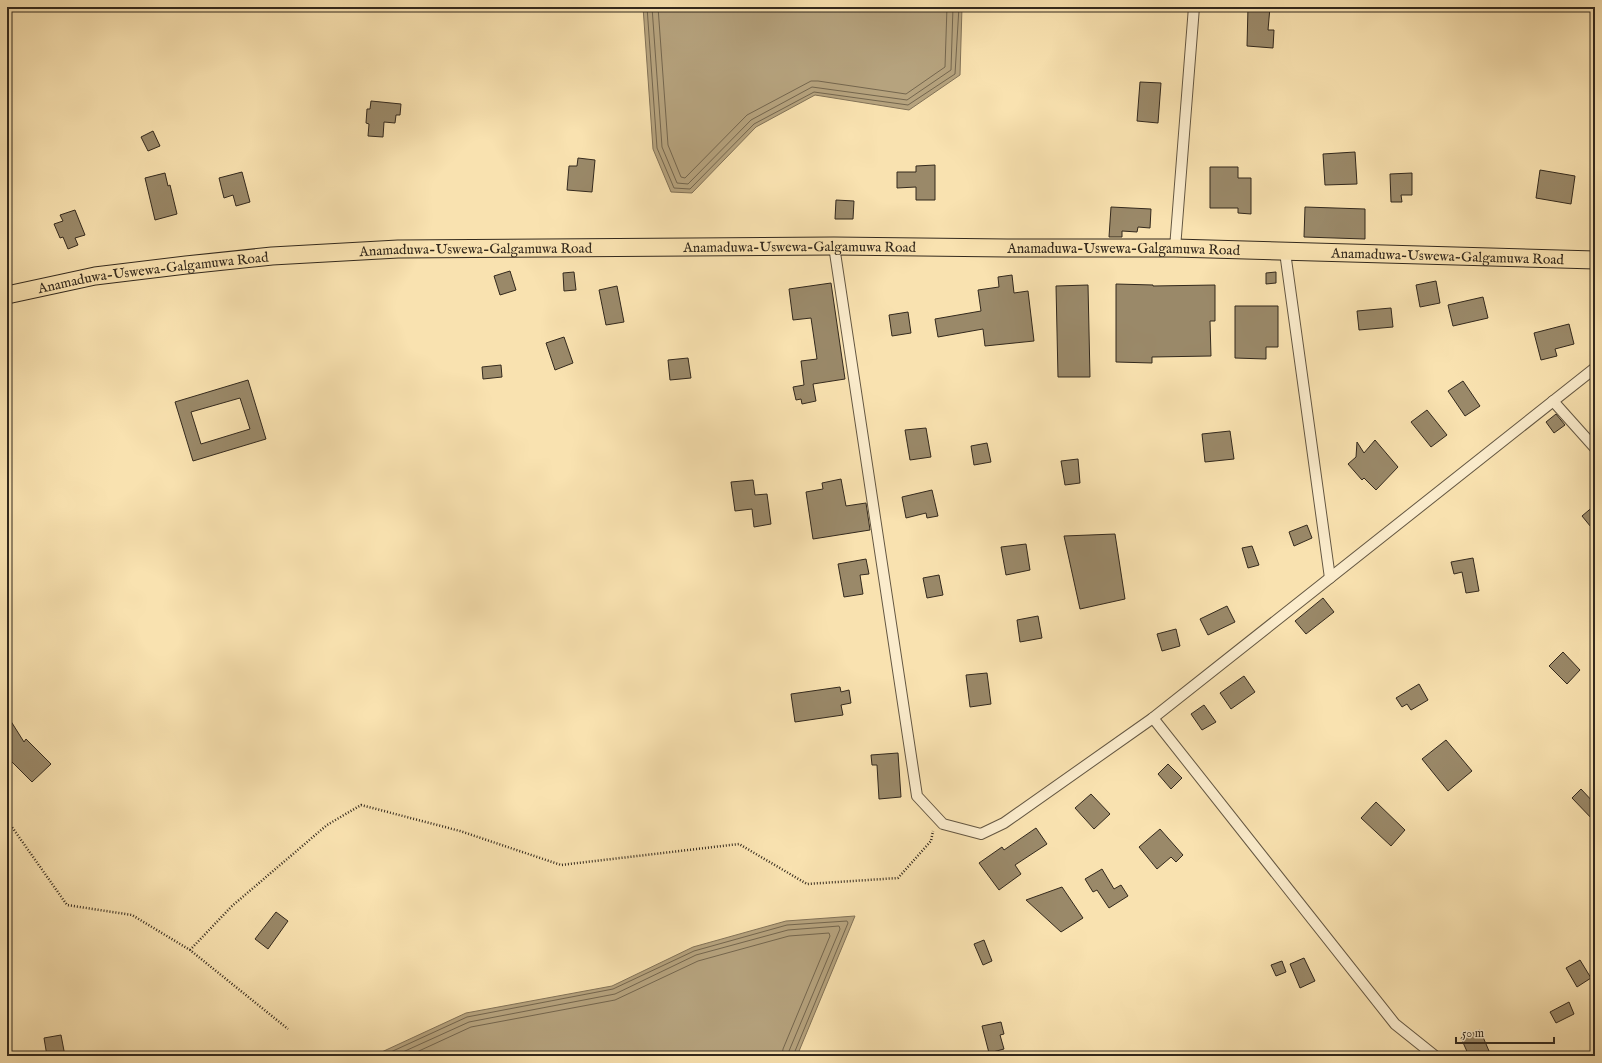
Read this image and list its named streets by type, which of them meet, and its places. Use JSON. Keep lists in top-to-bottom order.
{
  "streets": {
    "main road": ["Anamaduwa-Uswewa-Galgamuwa Road"]
  },
  "scale_bar": "50 m"
}
